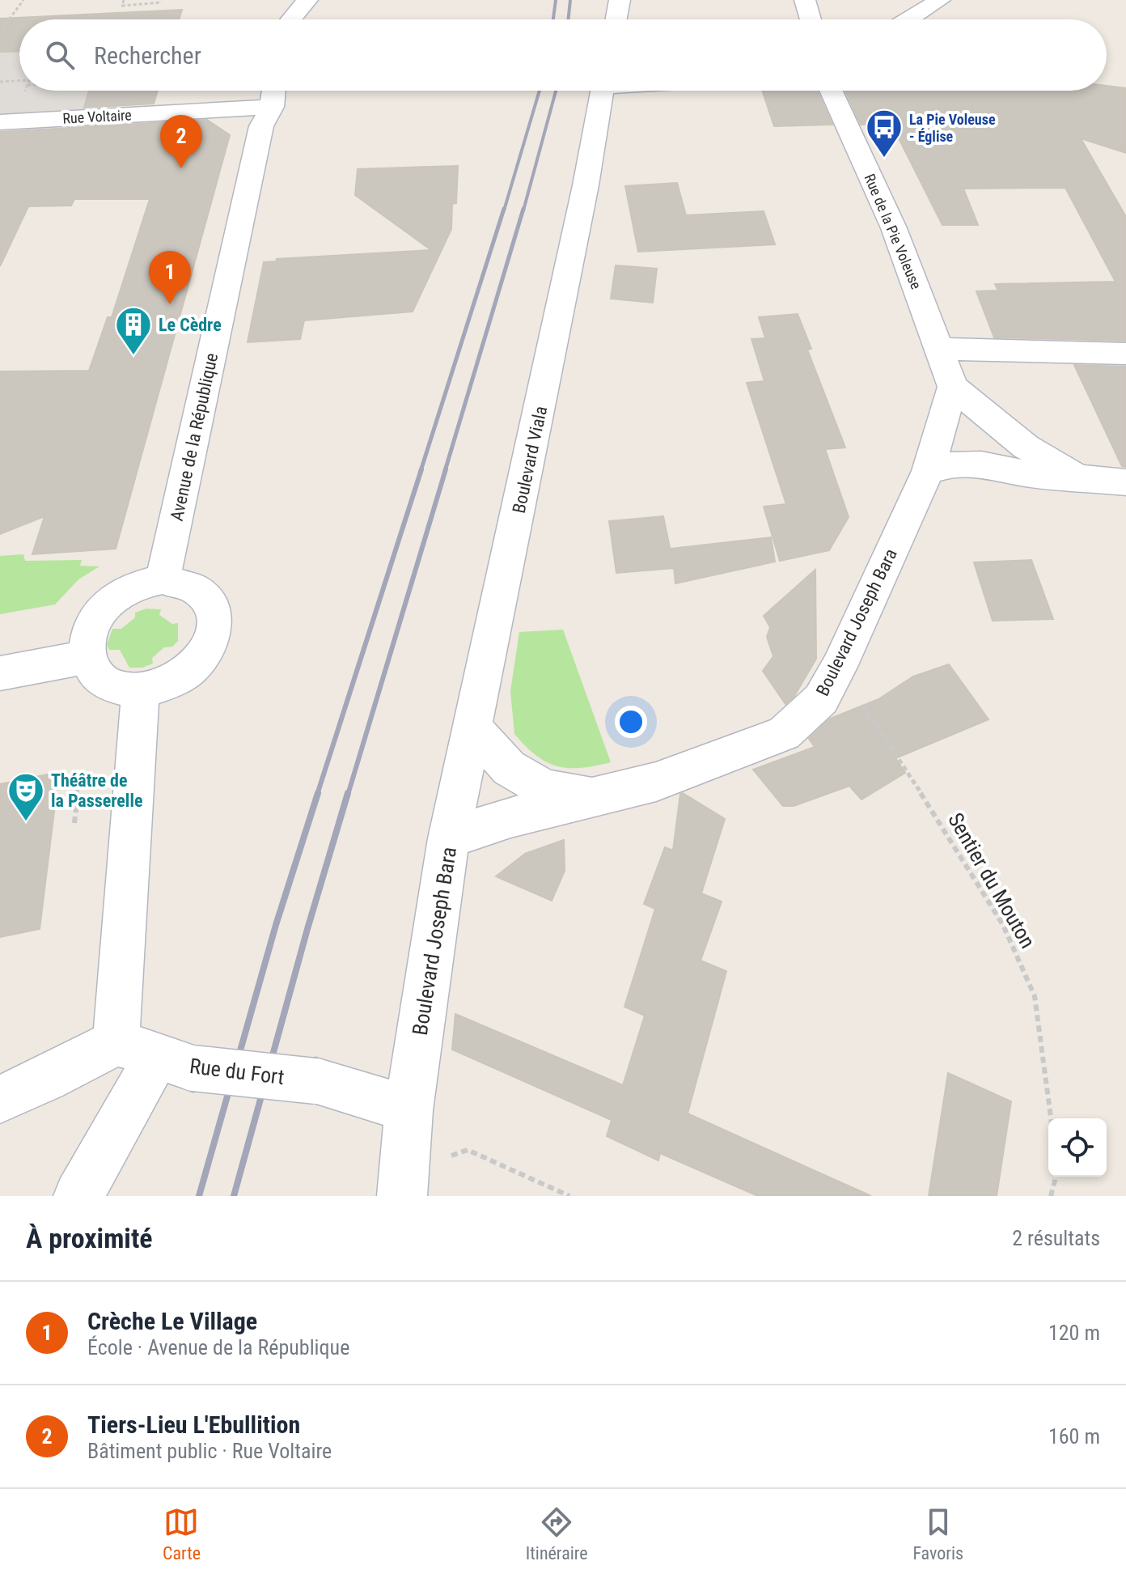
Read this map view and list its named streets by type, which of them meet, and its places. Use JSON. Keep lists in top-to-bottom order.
{
  "streets": {
    "street": [
      "Rue Voltaire",
      "Rue de la Pie Voleuse",
      "Avenue de la République",
      "Boulevard Viala",
      "Boulevard Joseph Bara",
      "Rue du Fort"
    ],
    "path": ["Sentier du Mouton"]
  },
  "crossings": [
    ["Rue Voltaire", "Avenue de la République"],
    ["Rue de la Pie Voleuse", "Boulevard Joseph Bara"],
    ["Boulevard Viala", "Boulevard Joseph Bara"],
    ["Boulevard Joseph Bara", "Sentier du Mouton"],
    ["Boulevard Joseph Bara", "Rue du Fort"]
  ],
  "places": {
    "bus stop": ["La Pie Voleuse - Église"],
    "building": ["Le Cèdre"],
    "theatre": ["Théâtre de la Passerelle"]
  },
  "page": {
    "search": "Rechercher",
    "pins": ["2", "1"],
    "heading": ["À proximité", "2 résultats"],
    "list": [
      {
        "mark": "1",
        "name": "Crèche Le Village",
        "note": "École · Avenue de la République",
        "value": "120 m"
      },
      {
        "mark": "2",
        "name": "Tiers-Lieu L'Ebullition",
        "note": "Bâtiment public · Rue Voltaire",
        "value": "160 m"
      }
    ],
    "nav": ["Carte", "Itinéraire", "Favoris"]
  }
}
